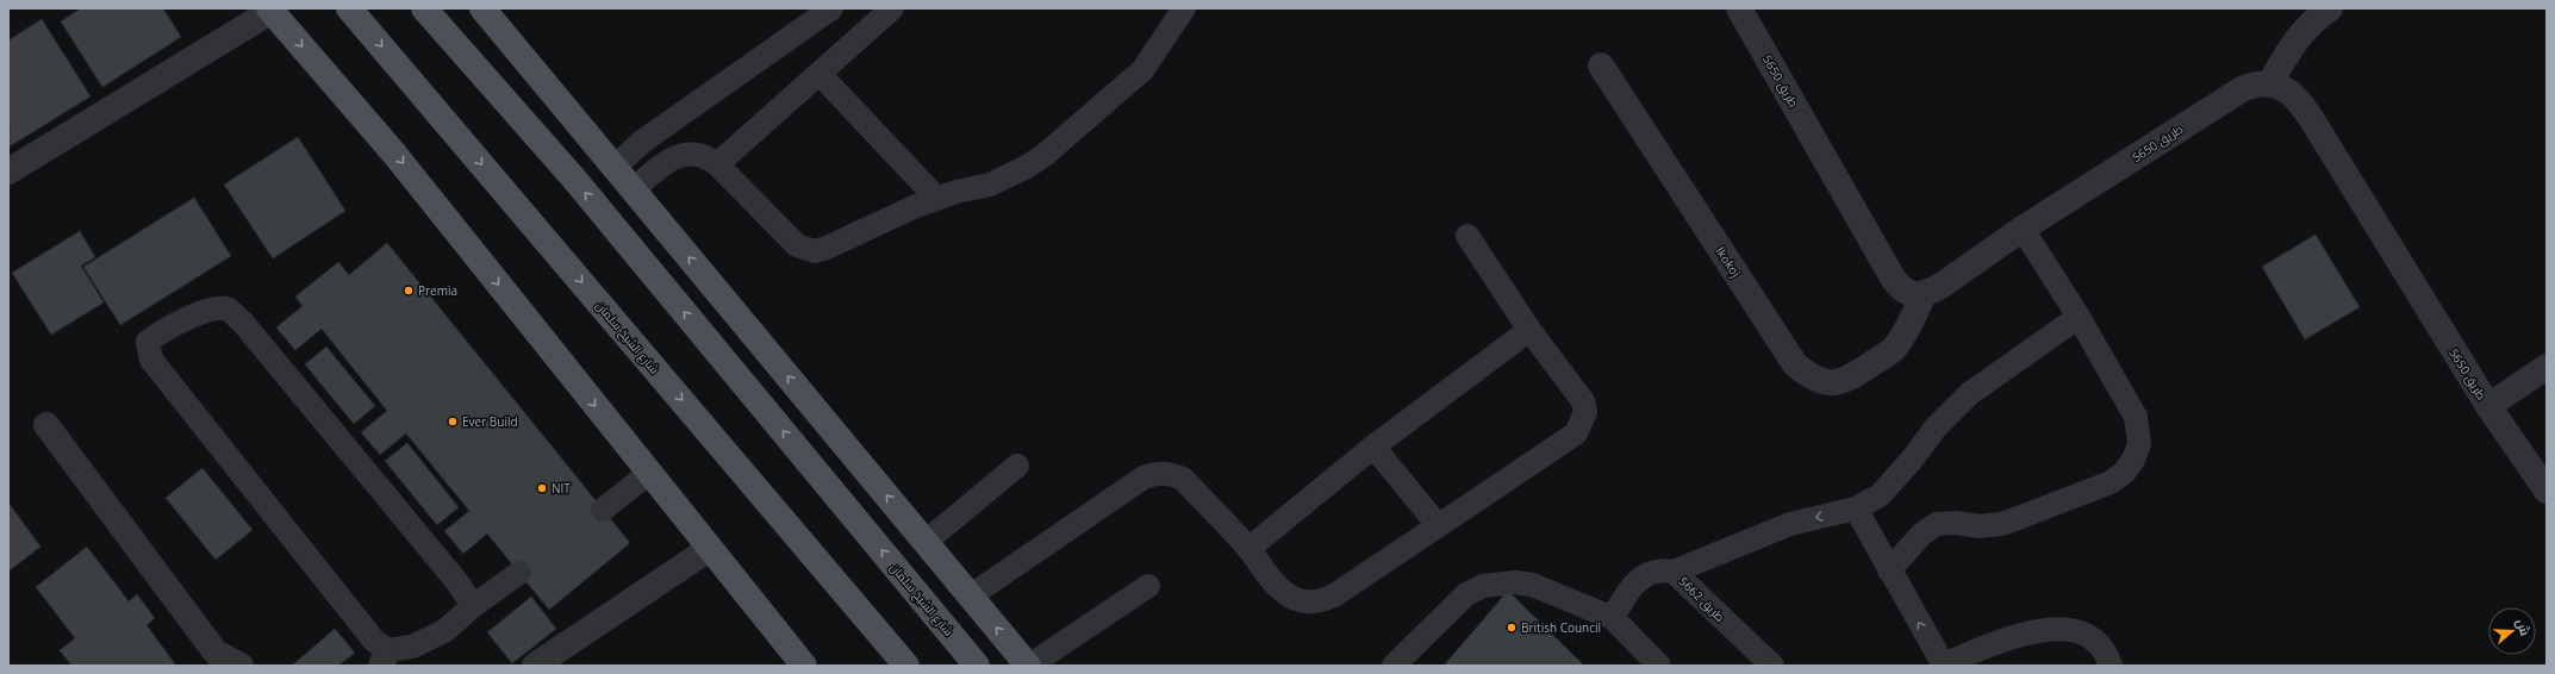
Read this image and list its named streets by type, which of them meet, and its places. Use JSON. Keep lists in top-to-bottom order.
{
  "streets": {
    "main road": ["شارع الشيخ سلمان"],
    "street": ["طريق 5650", "lkokoj"],
    "lane": ["طريق 5662"]
  },
  "crossings": [
    ["طريق 5650", "lkokoj"]
  ],
  "places": [
    "Premia",
    "Ever Build",
    "NIT",
    "British Council"
  ],
  "north": "right"
}
